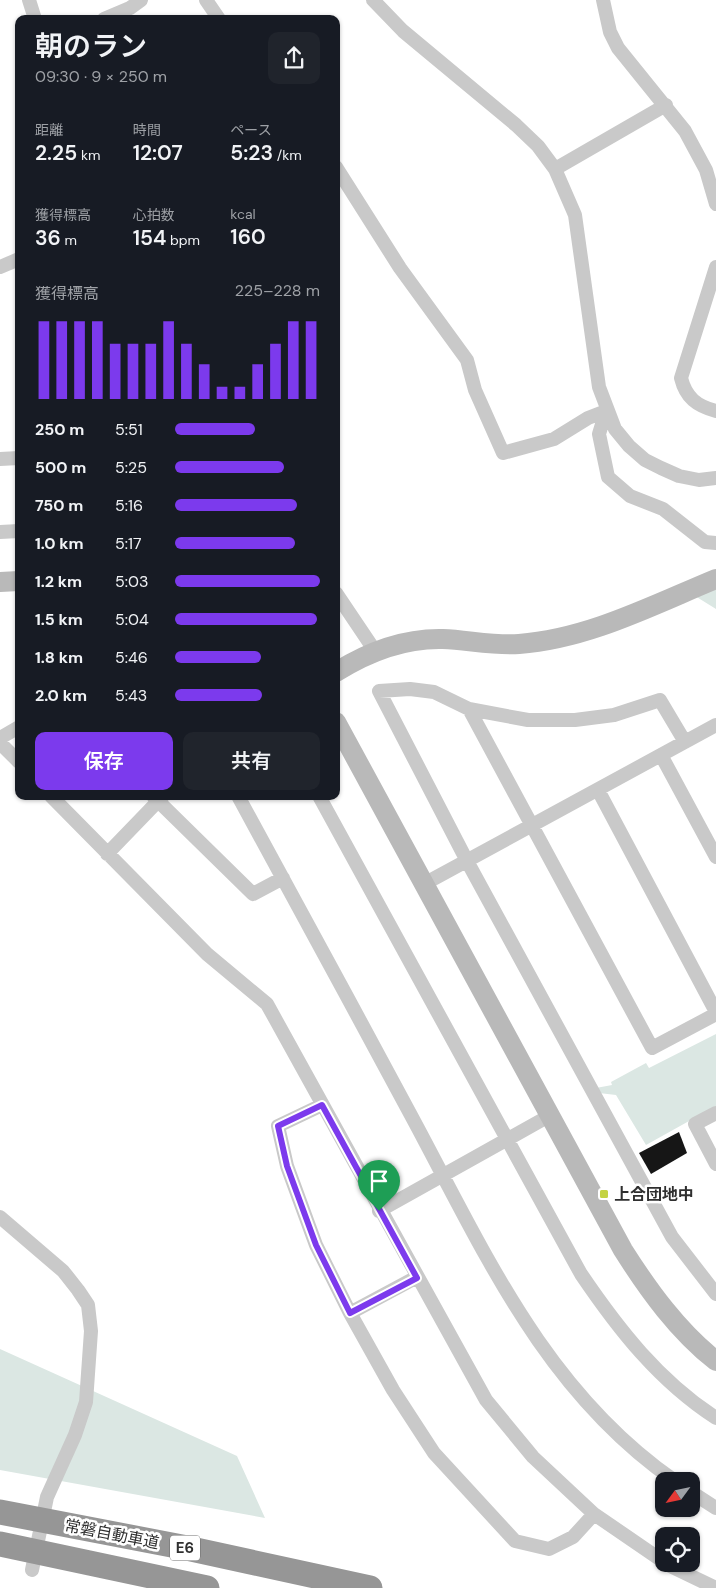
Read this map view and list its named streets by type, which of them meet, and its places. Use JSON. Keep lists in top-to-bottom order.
{
  "streets": {
    "highway": ["常磐自動車道", "E6"]
  },
  "places": {
    "transit": ["上合団地中"]
  },
  "north": "bottom left",
  "page": {
    "heading": ["朝のラン", "09:30 · 9 × 250 m"],
    "stats": [
      ["距離", "2.25 km"],
      ["時間", "12:07"],
      ["ペース", "5:23 /km"],
      ["獲得標高", "36 m"],
      ["心拍数", "154 bpm"],
      ["kcal", "160"]
    ],
    "chart": ["獲得標高", "225–228 m"],
    "list": [
      {
        "name": "250 m",
        "note": "5:51"
      },
      {
        "name": "500 m",
        "note": "5:25"
      },
      {
        "name": "750 m",
        "note": "5:16"
      },
      {
        "name": "1.0 km",
        "note": "5:17"
      },
      {
        "name": "1.2 km",
        "note": "5:03"
      },
      {
        "name": "1.5 km",
        "note": "5:04"
      },
      {
        "name": "1.8 km",
        "note": "5:46"
      },
      {
        "name": "2.0 km",
        "note": "5:43"
      }
    ],
    "buttons": ["保存", "共有"]
  }
}
